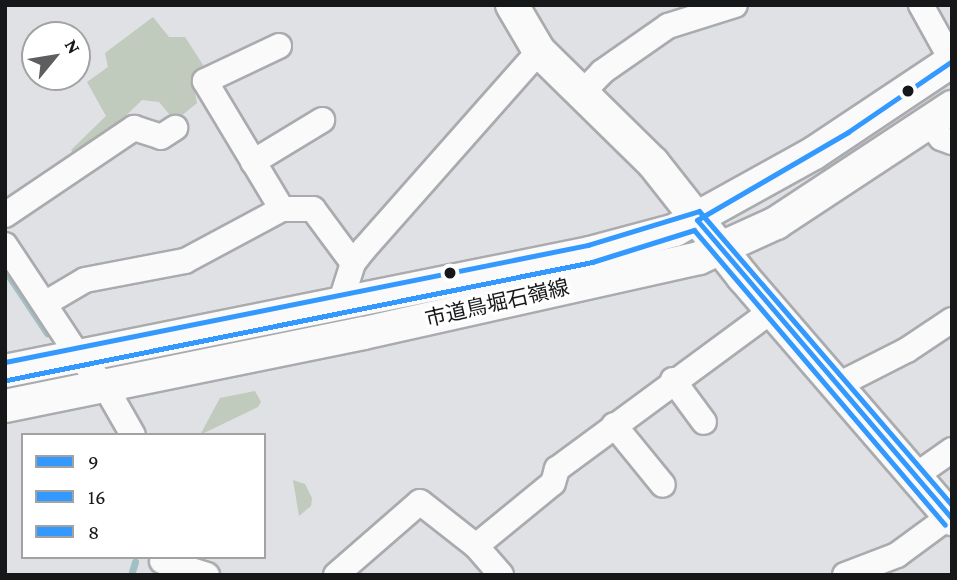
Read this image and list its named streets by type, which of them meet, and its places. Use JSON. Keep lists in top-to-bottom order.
{
  "streets": {
    "street": ["市道鳥堀石嶺線"]
  },
  "lines": ["transit line 9", "transit line 8", "transit line 16"],
  "legend": ["9", "16", "8"],
  "north": "top right"
}
